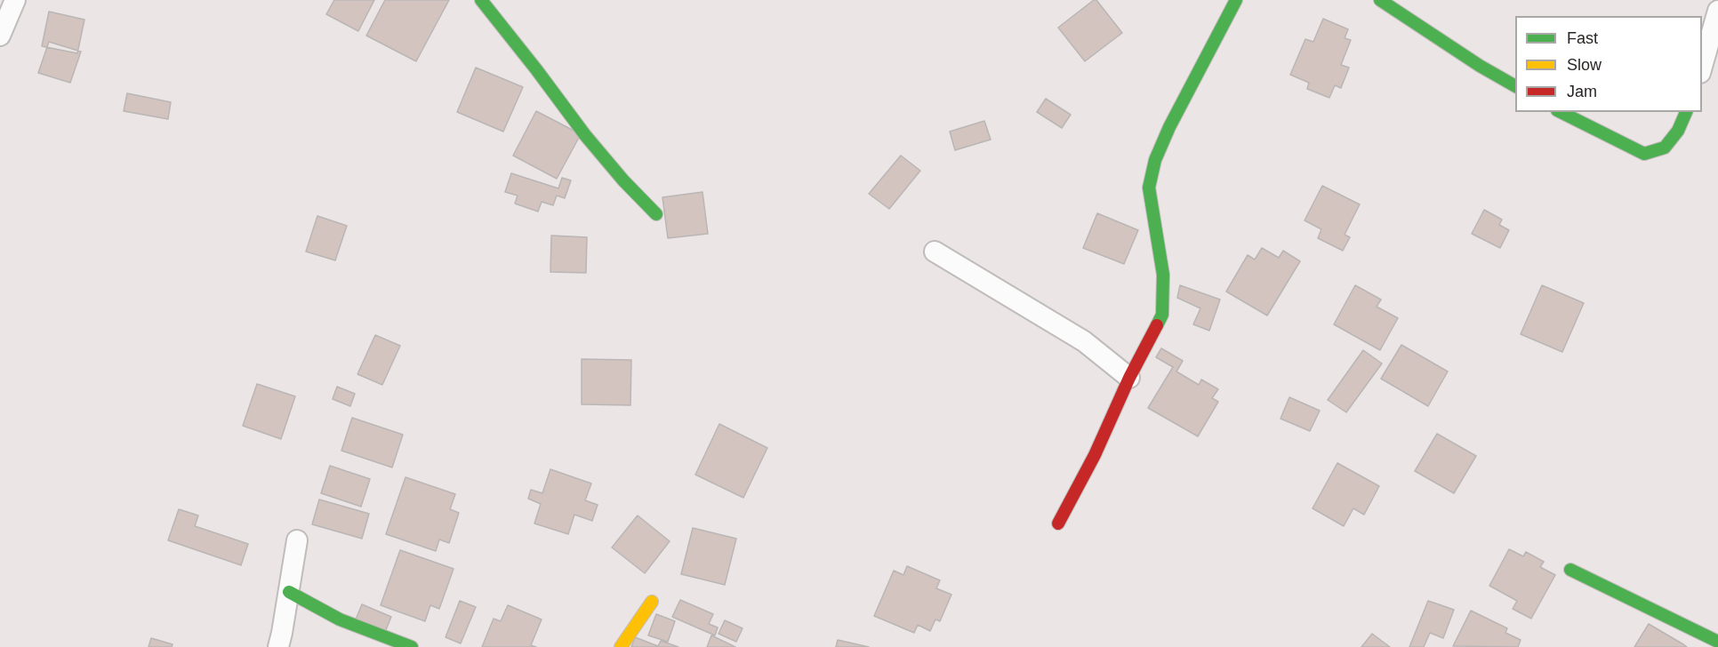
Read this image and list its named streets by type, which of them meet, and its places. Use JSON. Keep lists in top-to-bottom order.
{
  "legend": ["Fast", "Slow", "Jam"]
}
